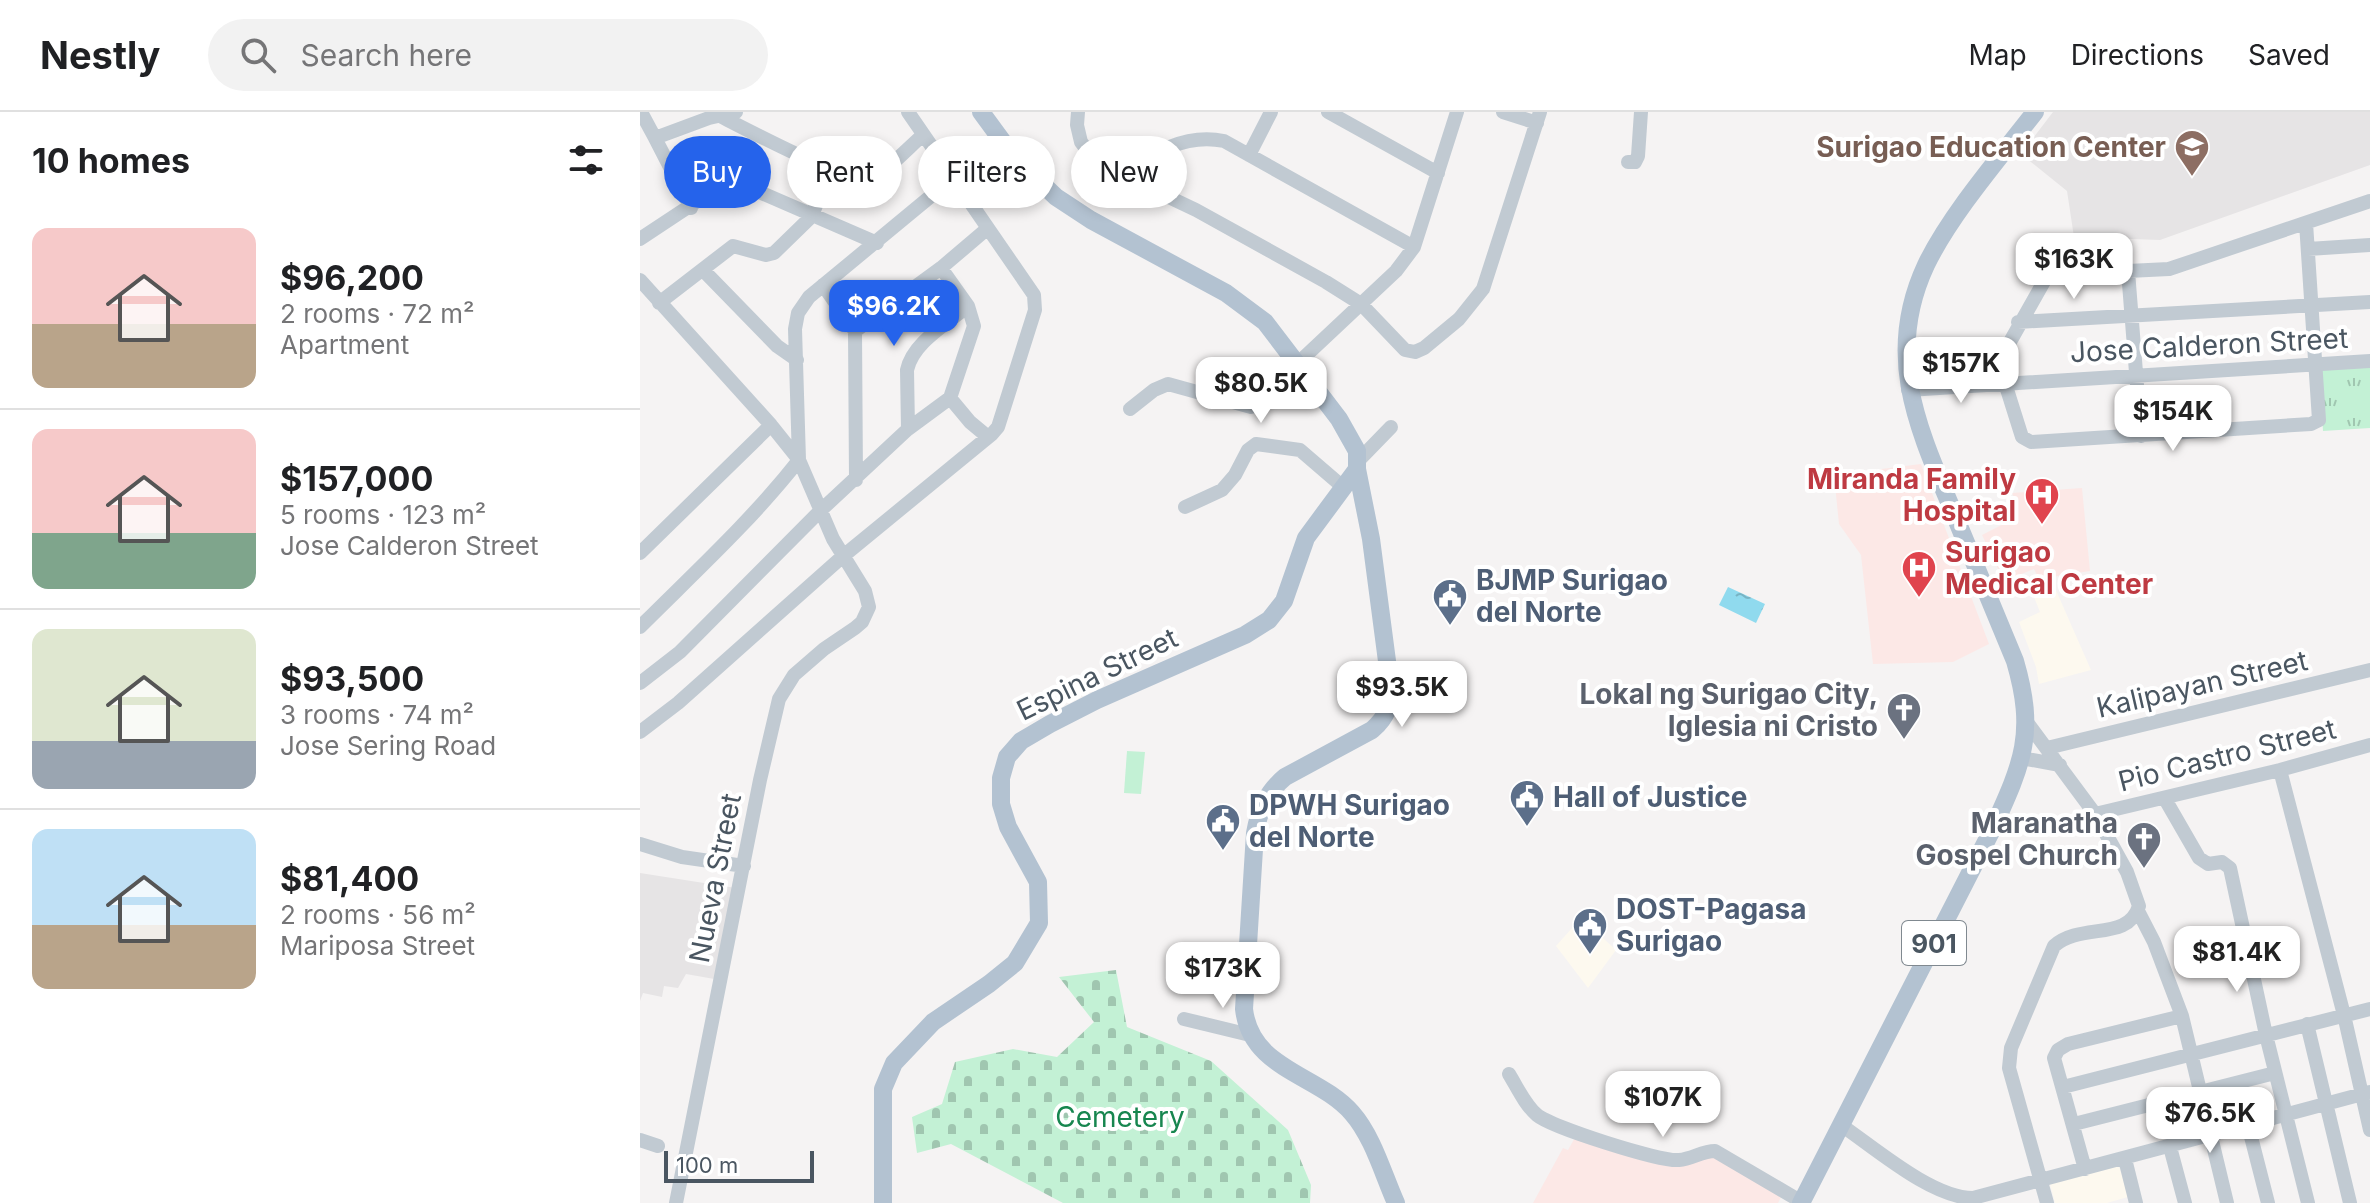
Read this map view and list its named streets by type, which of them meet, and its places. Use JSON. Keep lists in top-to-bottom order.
{
  "streets": {
    "main road": ["Espina Street", "901"],
    "street": [
      "Jose Calderon Street",
      "Kalipayan Street",
      "Pio Castro Street",
      "Nueva Street"
    ]
  },
  "crossings": [
    ["Jose Calderon Street", "901"]
  ],
  "parks": ["Cemetery"],
  "places": {
    "school or university": ["Surigao Education Center"],
    "hospital": ["Miranda Family Hospital", "Surigao Medical Center"],
    "public building": [
      "BJMP Surigao del Norte",
      "Hall of Justice",
      "DPWH Surigao del Norte",
      "DOST-Pagasa Surigao"
    ],
    "church": ["Lokal ng Surigao City, Iglesia ni Cristo", "Maranatha Gospel Church"]
  },
  "scale_bar": "100 m",
  "page": {
    "header": "Nestly",
    "search": "Search here",
    "nav": ["Map", "Directions", "Saved"],
    "heading": "10 homes",
    "chip": [
      "Buy",
      "Rent",
      "Filters",
      "New"
    ],
    "list": [
      {
        "name": "$96,200",
        "note": "2 rooms · 72 m² · Apartment"
      },
      {
        "name": "$157,000",
        "note": "5 rooms · 123 m² · Jose Calderon Street"
      },
      {
        "name": "$93,500",
        "note": "3 rooms · 74 m² · Jose Sering Road"
      },
      {
        "name": "$81,400",
        "note": "2 rooms · 56 m² · Mariposa Street"
      }
    ],
    "price": [
      "$163K",
      "$96.2K",
      "$157K",
      "$80.5K",
      "$154K",
      "$93.5K",
      "$81.4K",
      "$173K",
      "$107K",
      "$76.5K"
    ],
    "scale": "100 m"
  }
}
